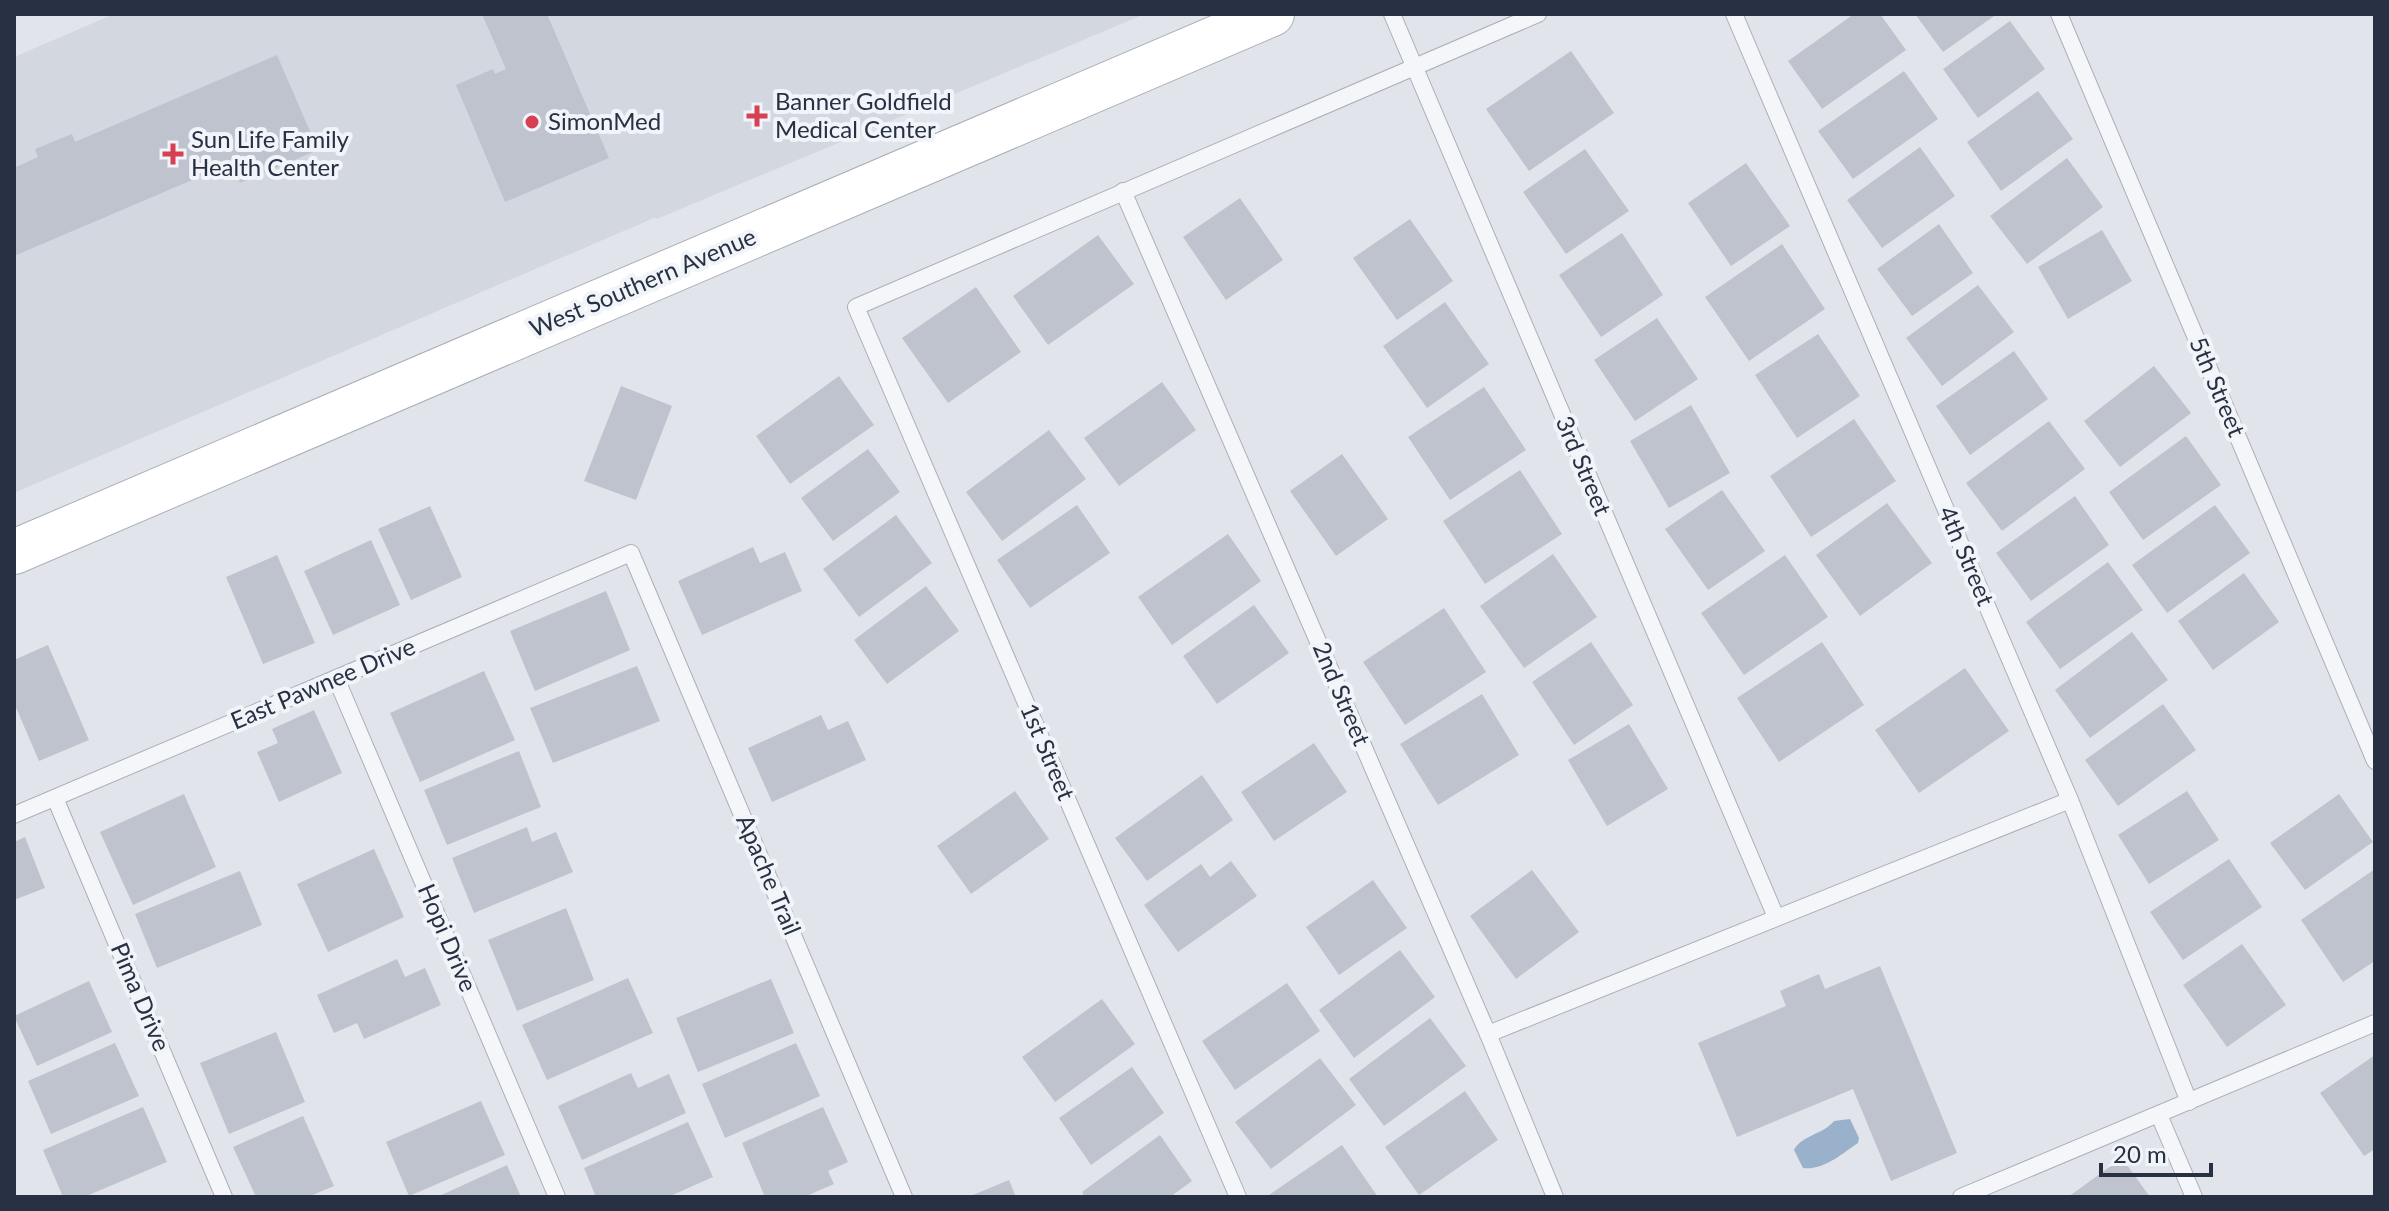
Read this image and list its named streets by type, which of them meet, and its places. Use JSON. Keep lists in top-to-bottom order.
{
  "streets": {
    "main road": ["West Southern Avenue"],
    "lane": [
      "5th Street",
      "3rd Street",
      "4th Street",
      "East Pawnee Drive",
      "2nd Street",
      "1st Street",
      "Apache Trail",
      "Hopi Drive",
      "Pima Drive"
    ]
  },
  "crossings": [
    ["East Pawnee Drive", "Apache Trail"],
    ["East Pawnee Drive", "Hopi Drive"],
    ["East Pawnee Drive", "Pima Drive"],
    ["2nd Street", "1st Street"]
  ],
  "places": {
    "health": ["Banner Goldfield Medical Center", "Sun Life Family Health Center"],
    "other": ["SimonMed"]
  },
  "scale_bar": "20 m"
}
